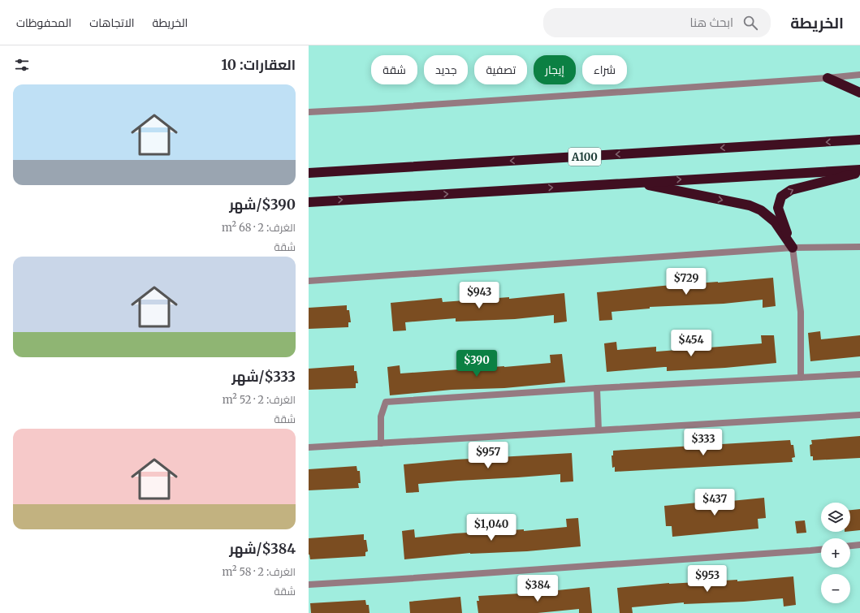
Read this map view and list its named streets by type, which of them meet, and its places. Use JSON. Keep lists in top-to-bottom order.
{
  "streets": {
    "highway": ["A100"]
  },
  "page": {
    "header": "الخريطة",
    "search": "ابحث هنا",
    "nav": ["الخريطة", "الاتجاهات", "المحفوظات"],
    "heading": "العقارات: 10",
    "chip": [
      "شراء",
      "إيجار",
      "تصفية",
      "جديد",
      "شقة"
    ],
    "list": [
      {
        "name": "$390/شهر",
        "note": "الغرف: 2 · 68 m² · شقة"
      },
      {
        "name": "$333/شهر",
        "note": "الغرف: 2 · 52 m² · شقة"
      },
      {
        "name": "$384/شهر",
        "note": "الغرف: 2 · 58 m² · شقة"
      }
    ],
    "price": [
      "$729",
      "$943",
      "$454",
      "$390",
      "$333",
      "$957",
      "$437",
      "$1,040",
      "$953",
      "$384"
    ],
    "map_buttons": ["+", "−"]
  }
}
